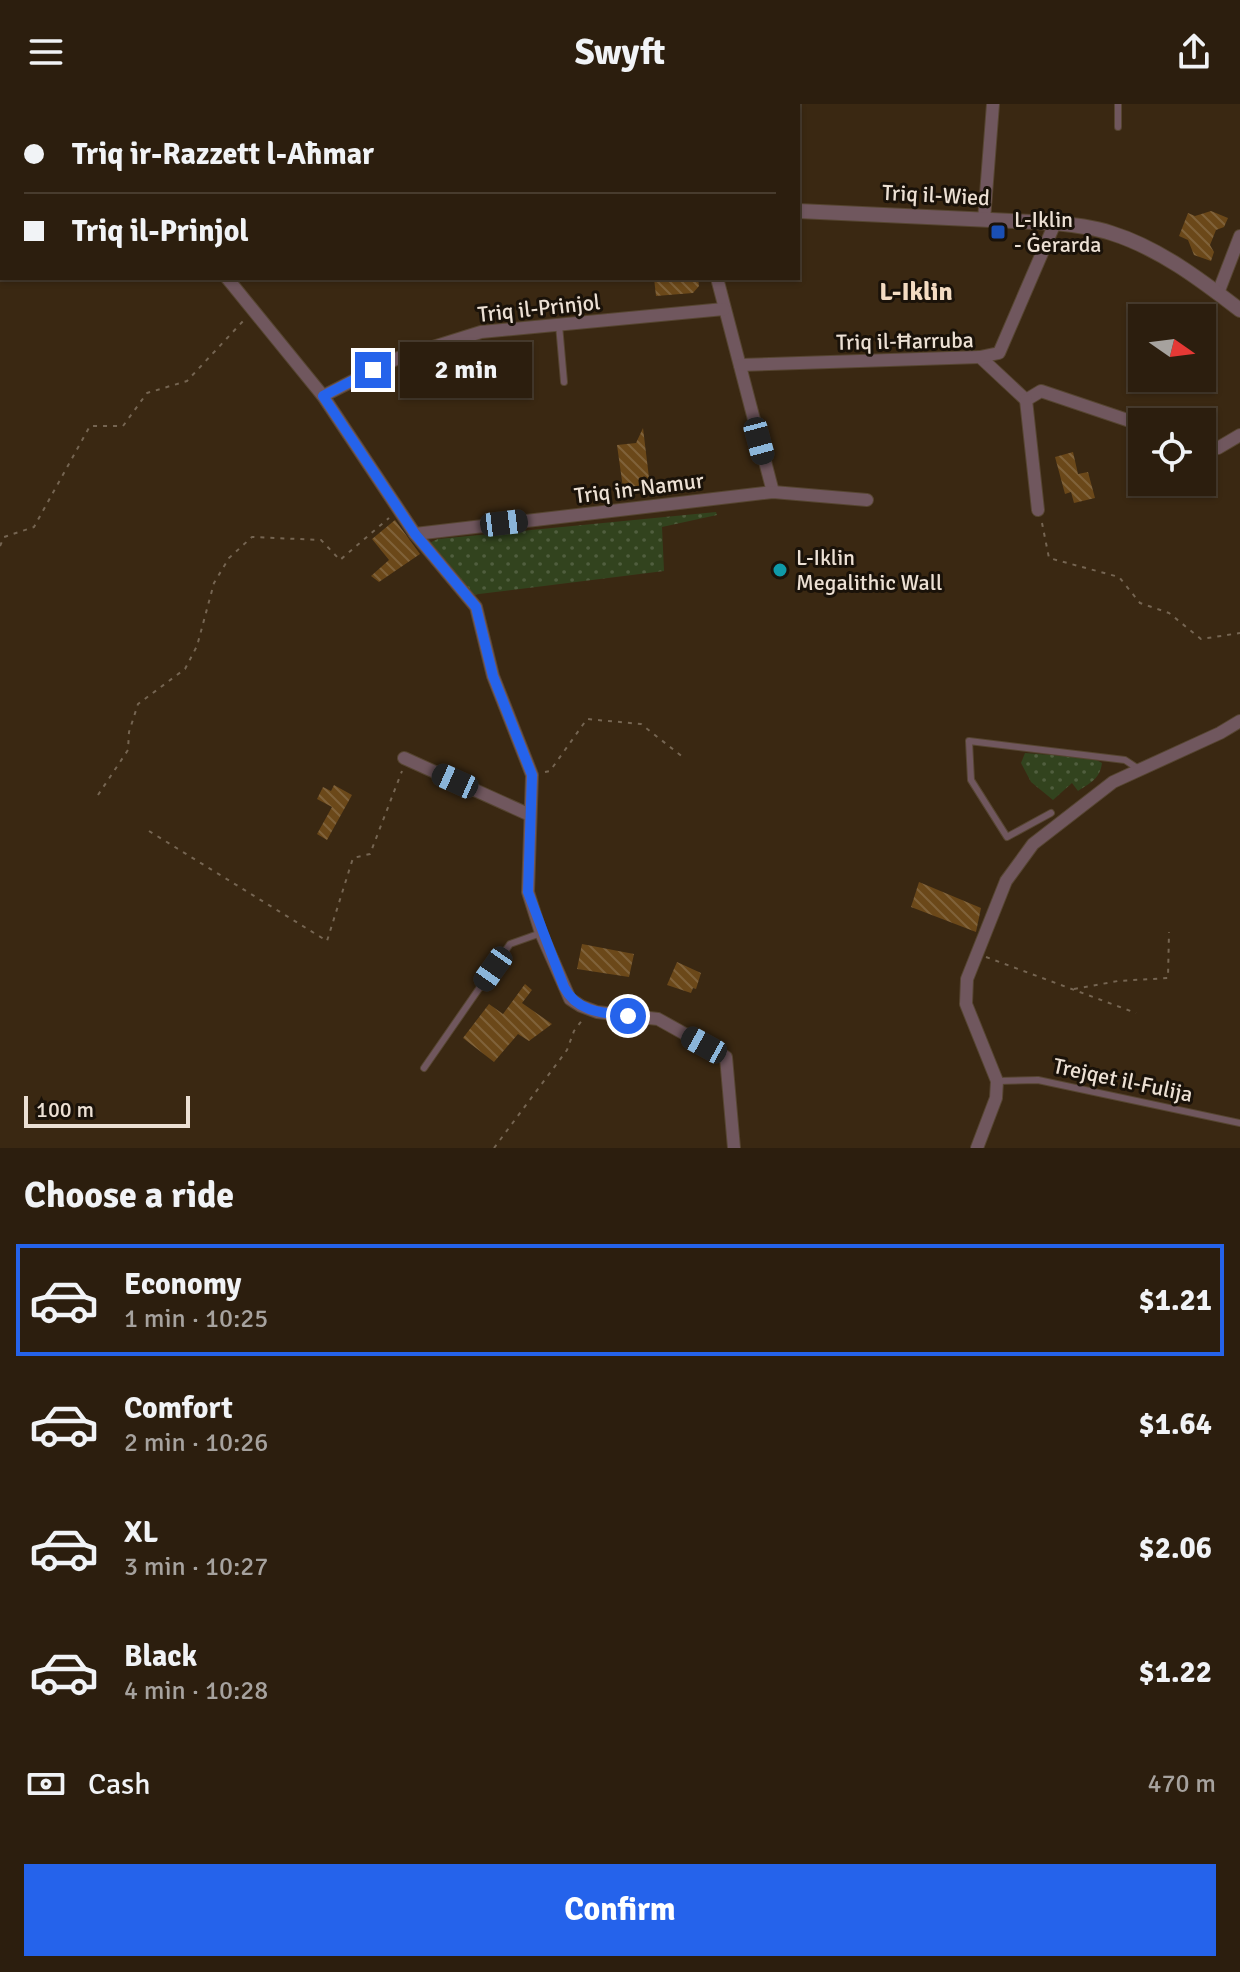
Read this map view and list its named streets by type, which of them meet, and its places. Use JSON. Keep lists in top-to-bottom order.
{
  "streets": {
    "street": [
      "Triq il-Wied",
      "Triq il-Prinjol",
      "Triq il-Ħarruba",
      "Triq in-Namur"
    ],
    "lane": ["Trejqet il-Fulija"]
  },
  "districts": ["L-Iklin"],
  "places": {
    "transit": ["L-Iklin - Ġerarda"],
    "other": ["L-Iklin Megalithic Wall"]
  },
  "scale_bar": "100 m",
  "north": "right",
  "page": {
    "header": "Swyft",
    "banner": ["Triq ir-Razzett l-Aħmar", "Triq il-Prinjol"],
    "bubble": "2 min",
    "scale": "100 m",
    "heading": "Choose a ride",
    "list": [
      {
        "name": "Economy",
        "note": "1 min · 10:25",
        "value": "$1.21"
      },
      {
        "name": "Comfort",
        "note": "2 min · 10:26",
        "value": "$1.64"
      },
      {
        "name": "XL",
        "note": "3 min · 10:27",
        "value": "$2.06"
      },
      {
        "name": "Black",
        "note": "4 min · 10:28",
        "value": "$1.22"
      }
    ],
    "pay": ["Cash", "470 m"],
    "buttons": "Confirm"
  }
}
